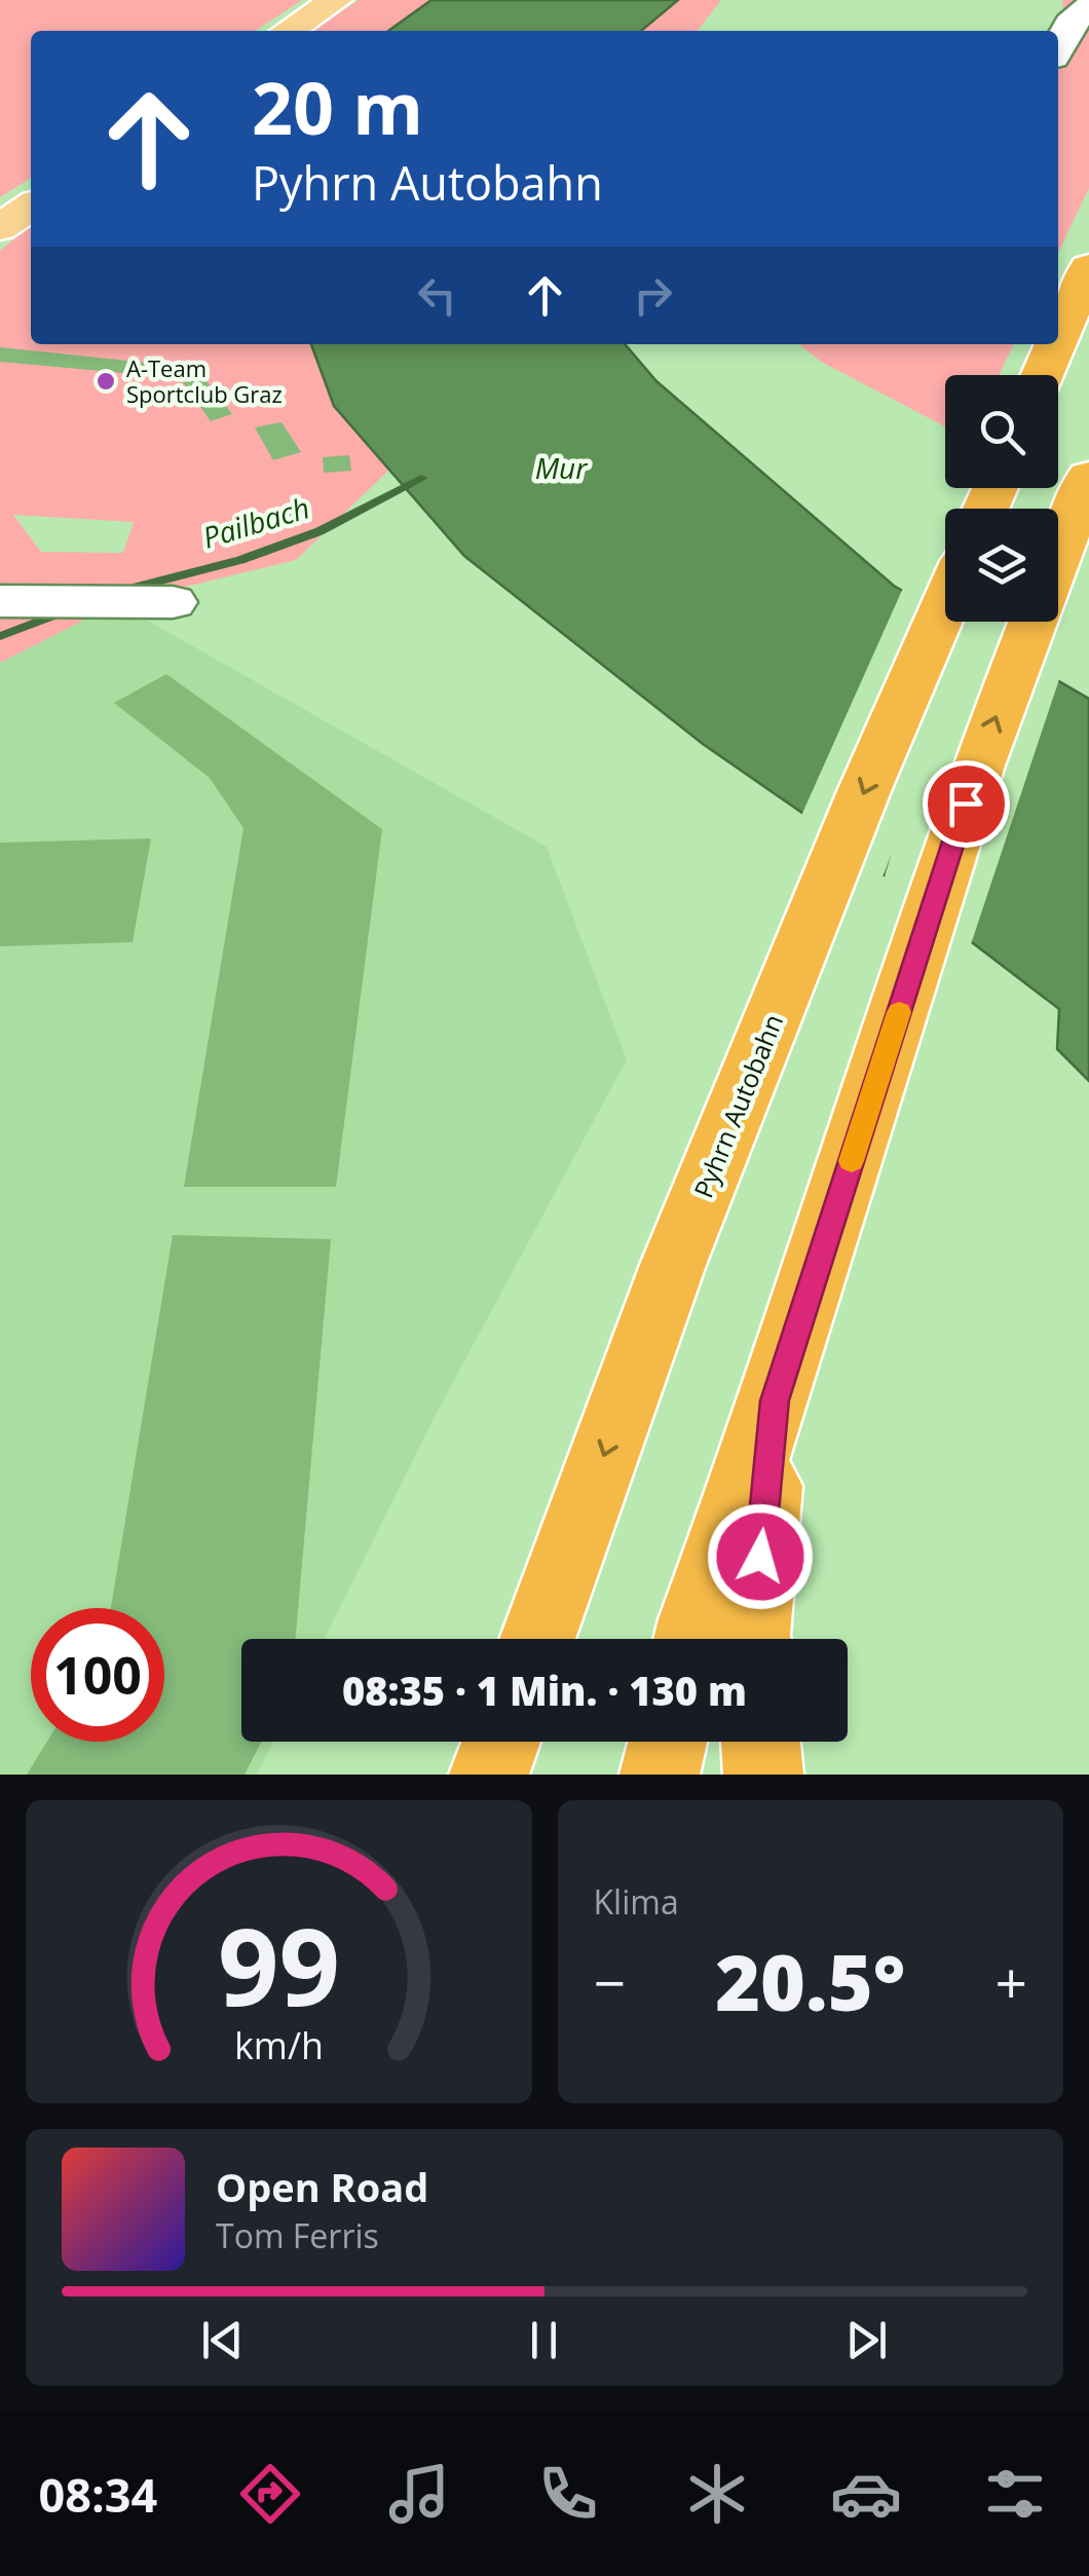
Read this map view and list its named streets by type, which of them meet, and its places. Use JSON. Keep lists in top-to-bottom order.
{
  "streets": {
    "highway": ["Pyhrn Autobahn"]
  },
  "water": ["Mur", "Pailbach"],
  "places": ["A-Team Sportclub Graz"],
  "page": {
    "turn": ["20 m", "Pyhrn Autobahn"],
    "limit": "100",
    "trip": "08:35 · 1 Min. · 130 m",
    "tile": "Klima",
    "heat": ["−", "20.5°", "+"],
    "song": ["Open Road", "Tom Ferris"],
    "tabs": "08:34",
    "gauge": ["99", "km/h"]
  }
}
